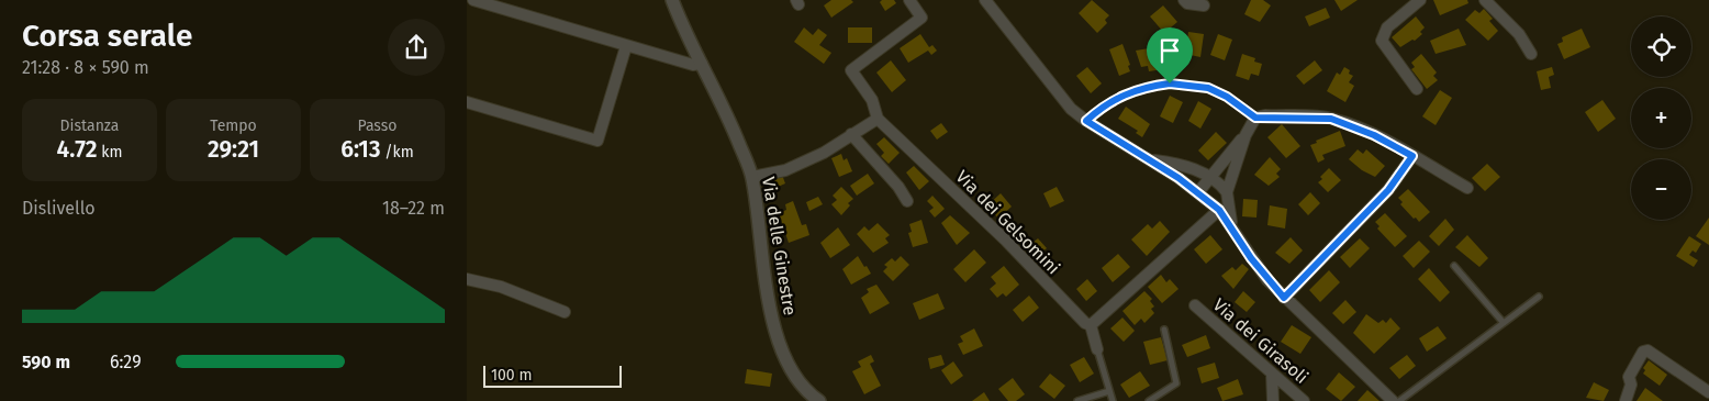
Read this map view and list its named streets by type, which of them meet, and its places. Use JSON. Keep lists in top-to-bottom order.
{
  "streets": {
    "street": ["Via dei Gelsomini", "Via delle Ginestre", "Via dei Girasoli"]
  },
  "scale_bar": "100 m",
  "page": {
    "heading": ["Corsa serale", "21:28 · 8 × 590 m"],
    "map_buttons": ["+", "−"],
    "stats": [
      ["Distanza", "4.72 km"],
      ["Tempo", "29:21"],
      ["Passo", "6:13 /km"]
    ],
    "chart": ["Dislivello", "18–22 m"],
    "list": [
      {
        "name": "590 m",
        "note": "6:29"
      }
    ],
    "scale": "100 m"
  }
}
